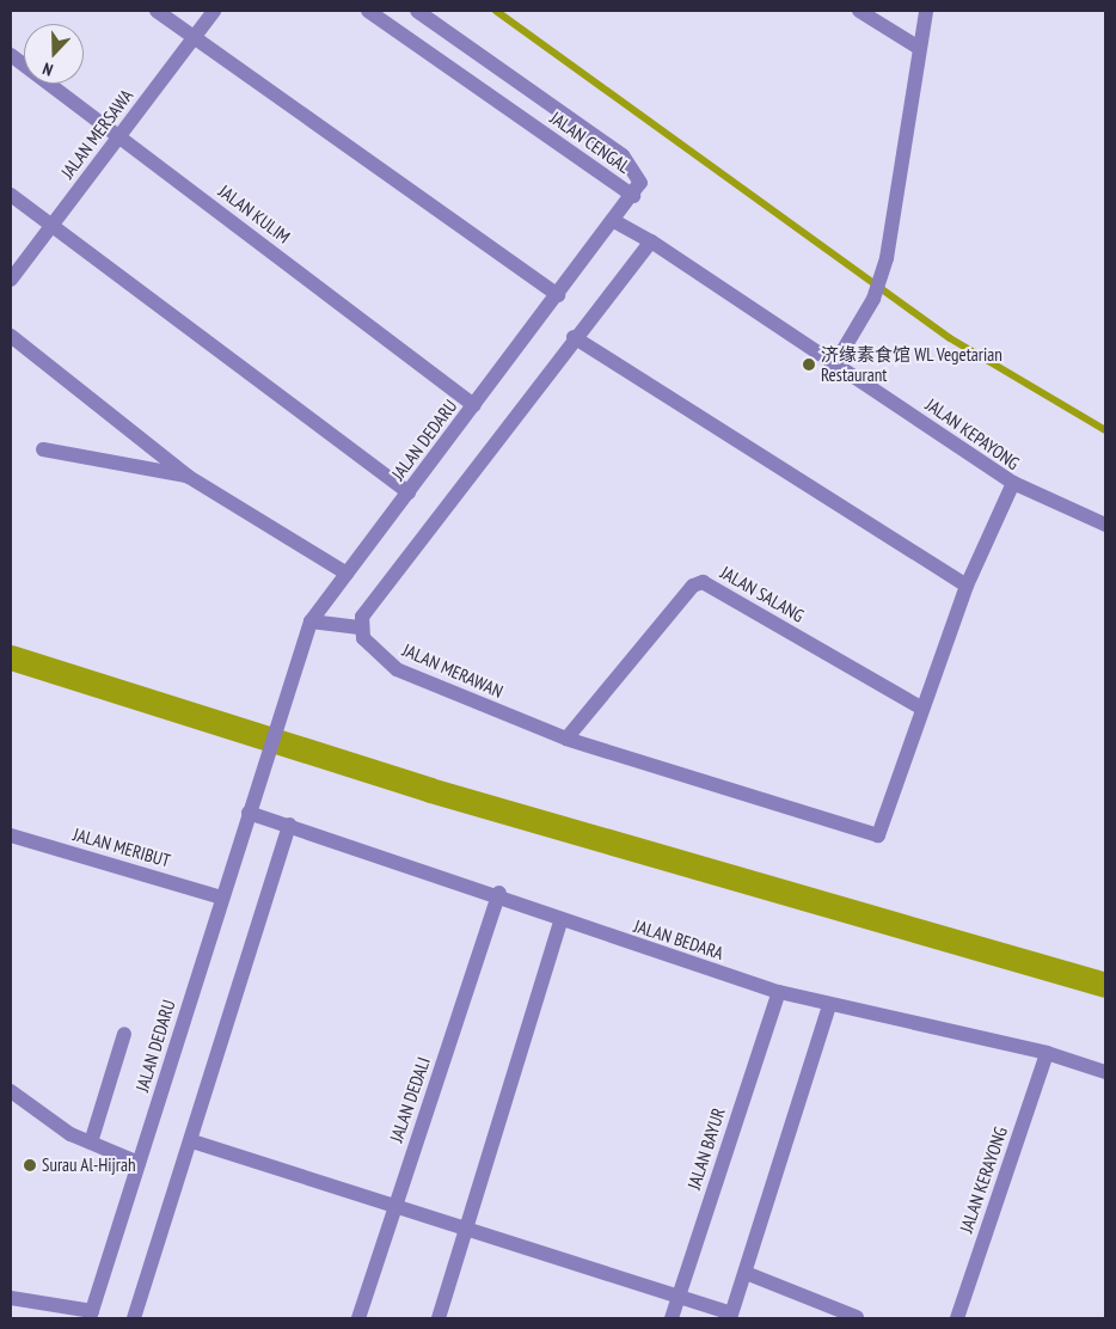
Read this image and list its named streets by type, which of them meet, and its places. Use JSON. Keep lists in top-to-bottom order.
{
  "streets": {
    "street": [
      "JALAN MERSAWA",
      "JALAN CENGAL",
      "JALAN KULIM",
      "JALAN KEPAYONG",
      "JALAN DEDARU",
      "JALAN SALANG",
      "JALAN MERAWAN",
      "JALAN MERIBUT",
      "JALAN BEDARA",
      "JALAN DEDALI",
      "JALAN BAYUR",
      "JALAN KERAYONG"
    ]
  },
  "crossings": [
    ["JALAN MERSAWA", "JALAN KULIM"],
    ["JALAN CENGAL", "JALAN DEDARU"],
    ["JALAN KULIM", "JALAN DEDARU"],
    ["JALAN KEPAYONG", "JALAN DEDARU"],
    ["JALAN KEPAYONG", "JALAN SALANG"],
    ["JALAN KEPAYONG", "JALAN MERAWAN"],
    ["JALAN DEDARU", "JALAN MERIBUT"],
    ["JALAN DEDARU", "JALAN BEDARA"],
    ["JALAN SALANG", "JALAN MERAWAN"],
    ["JALAN BEDARA", "JALAN DEDALI"],
    ["JALAN BEDARA", "JALAN BAYUR"],
    ["JALAN BEDARA", "JALAN KERAYONG"]
  ],
  "places": ["济缘素食馆 WL Vegetarian Restaurant", "Surau Al-Hijrah"],
  "north": "bottom"
}
